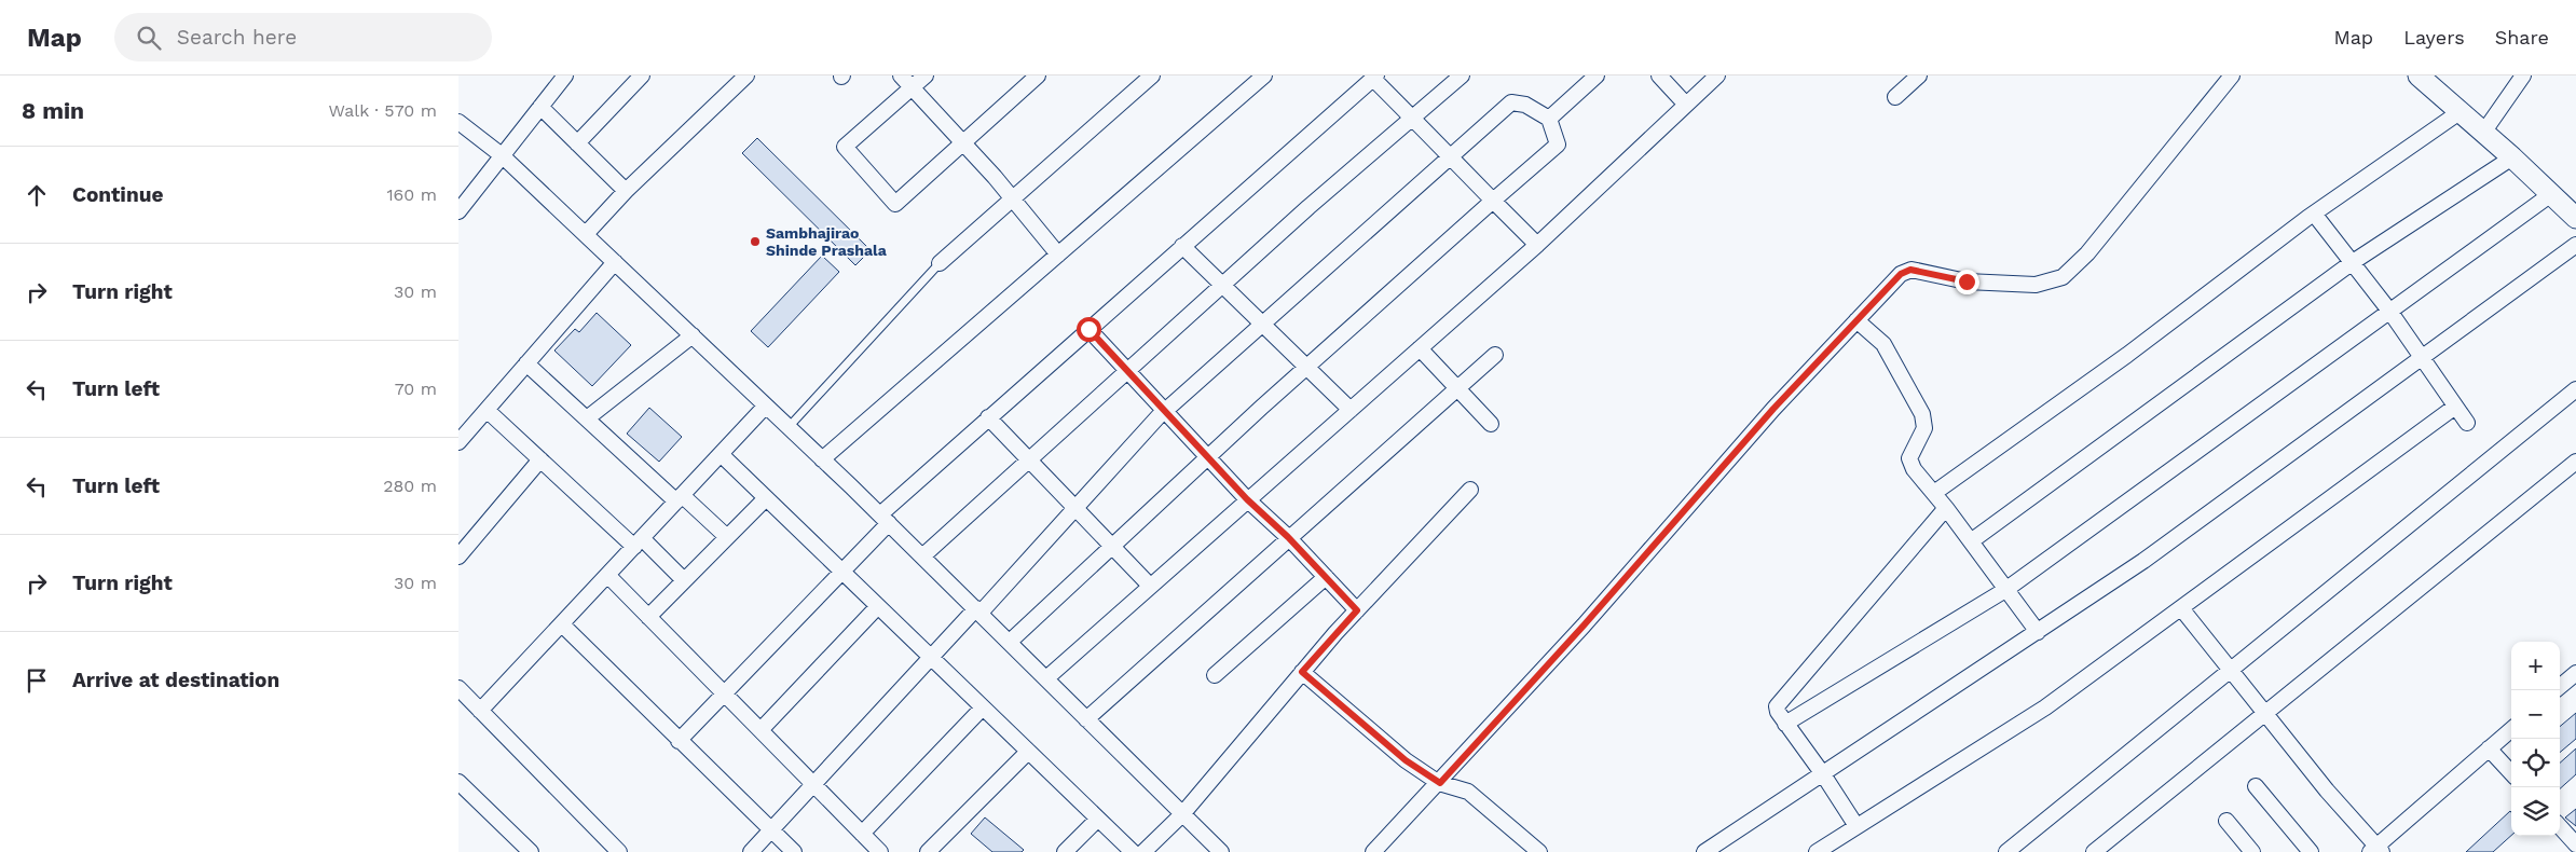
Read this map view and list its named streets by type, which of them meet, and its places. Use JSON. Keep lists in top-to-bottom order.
{
  "places": ["Sambhajirao Shinde Prashala"],
  "page": {
    "header": "Map",
    "search": "Search here",
    "nav": ["Map", "Layers", "Share"],
    "heading": ["8 min", "Walk · 570 m"],
    "list": [
      ["Continue", "160 m"],
      ["Turn right", "30 m"],
      ["Turn left", "70 m"],
      ["Turn left", "280 m"],
      ["Turn right", "30 m"],
      "Arrive at destination"
    ],
    "map_buttons": ["+", "−"]
  }
}
